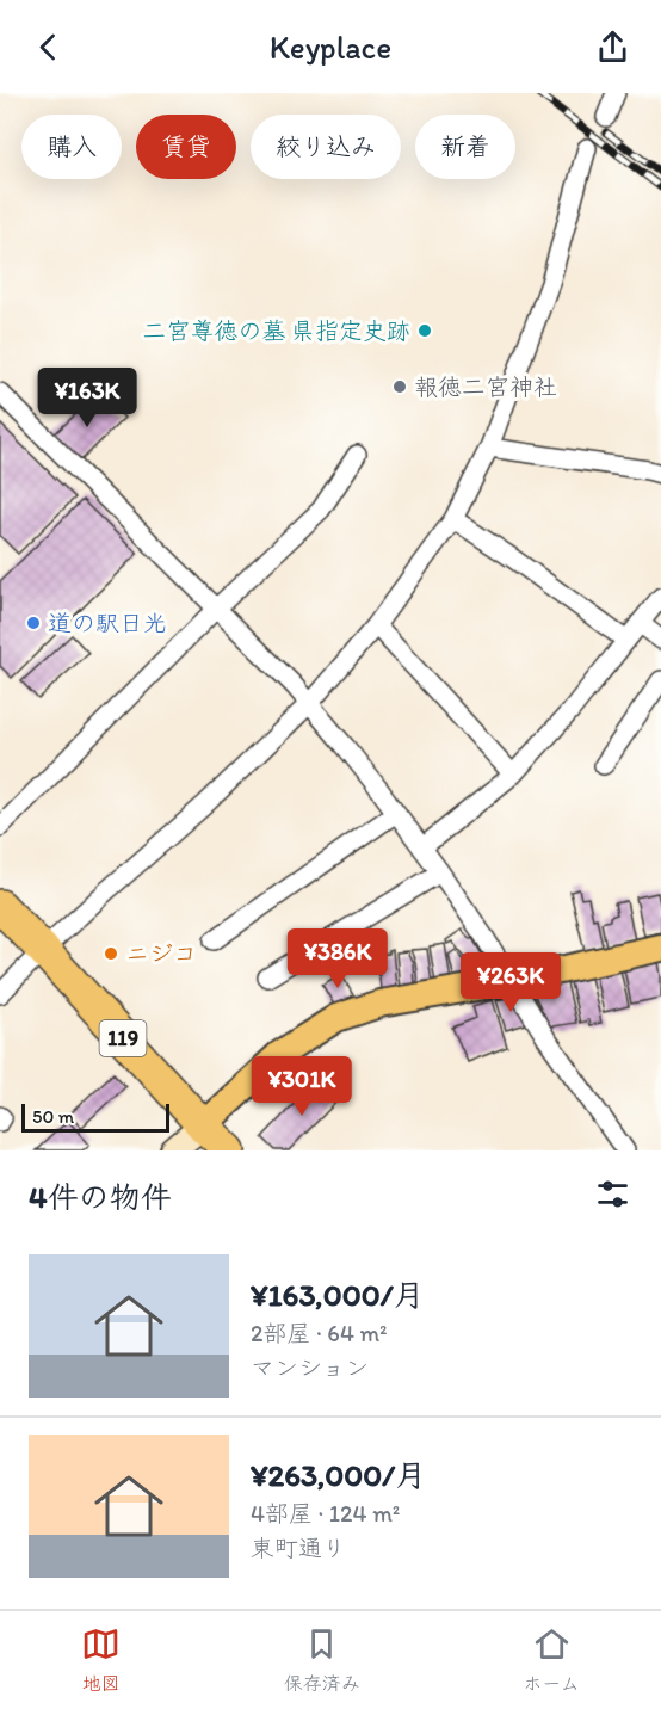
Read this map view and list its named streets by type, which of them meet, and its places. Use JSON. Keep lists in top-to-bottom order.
{
  "streets": {
    "highway": ["119"]
  },
  "places": [
    "二宮尊徳の墓 県指定史跡",
    "報徳二宮神社",
    "道の駅日光",
    "ニジコ"
  ],
  "scale_bar": "50 m",
  "page": {
    "header": "Keyplace",
    "chip": [
      "購入",
      "賃貸",
      "絞り込み",
      "新着"
    ],
    "price": [
      "¥163K",
      "¥386K",
      "¥263K",
      "¥301K"
    ],
    "scale": "50 m",
    "heading": "4件の物件",
    "list": [
      {
        "name": "¥163,000/月",
        "note": "2部屋 · 64 m² · マンション"
      },
      {
        "name": "¥263,000/月",
        "note": "4部屋 · 124 m² · 東町通り"
      }
    ],
    "tabs": ["地図", "保存済み", "ホーム"]
  }
}
